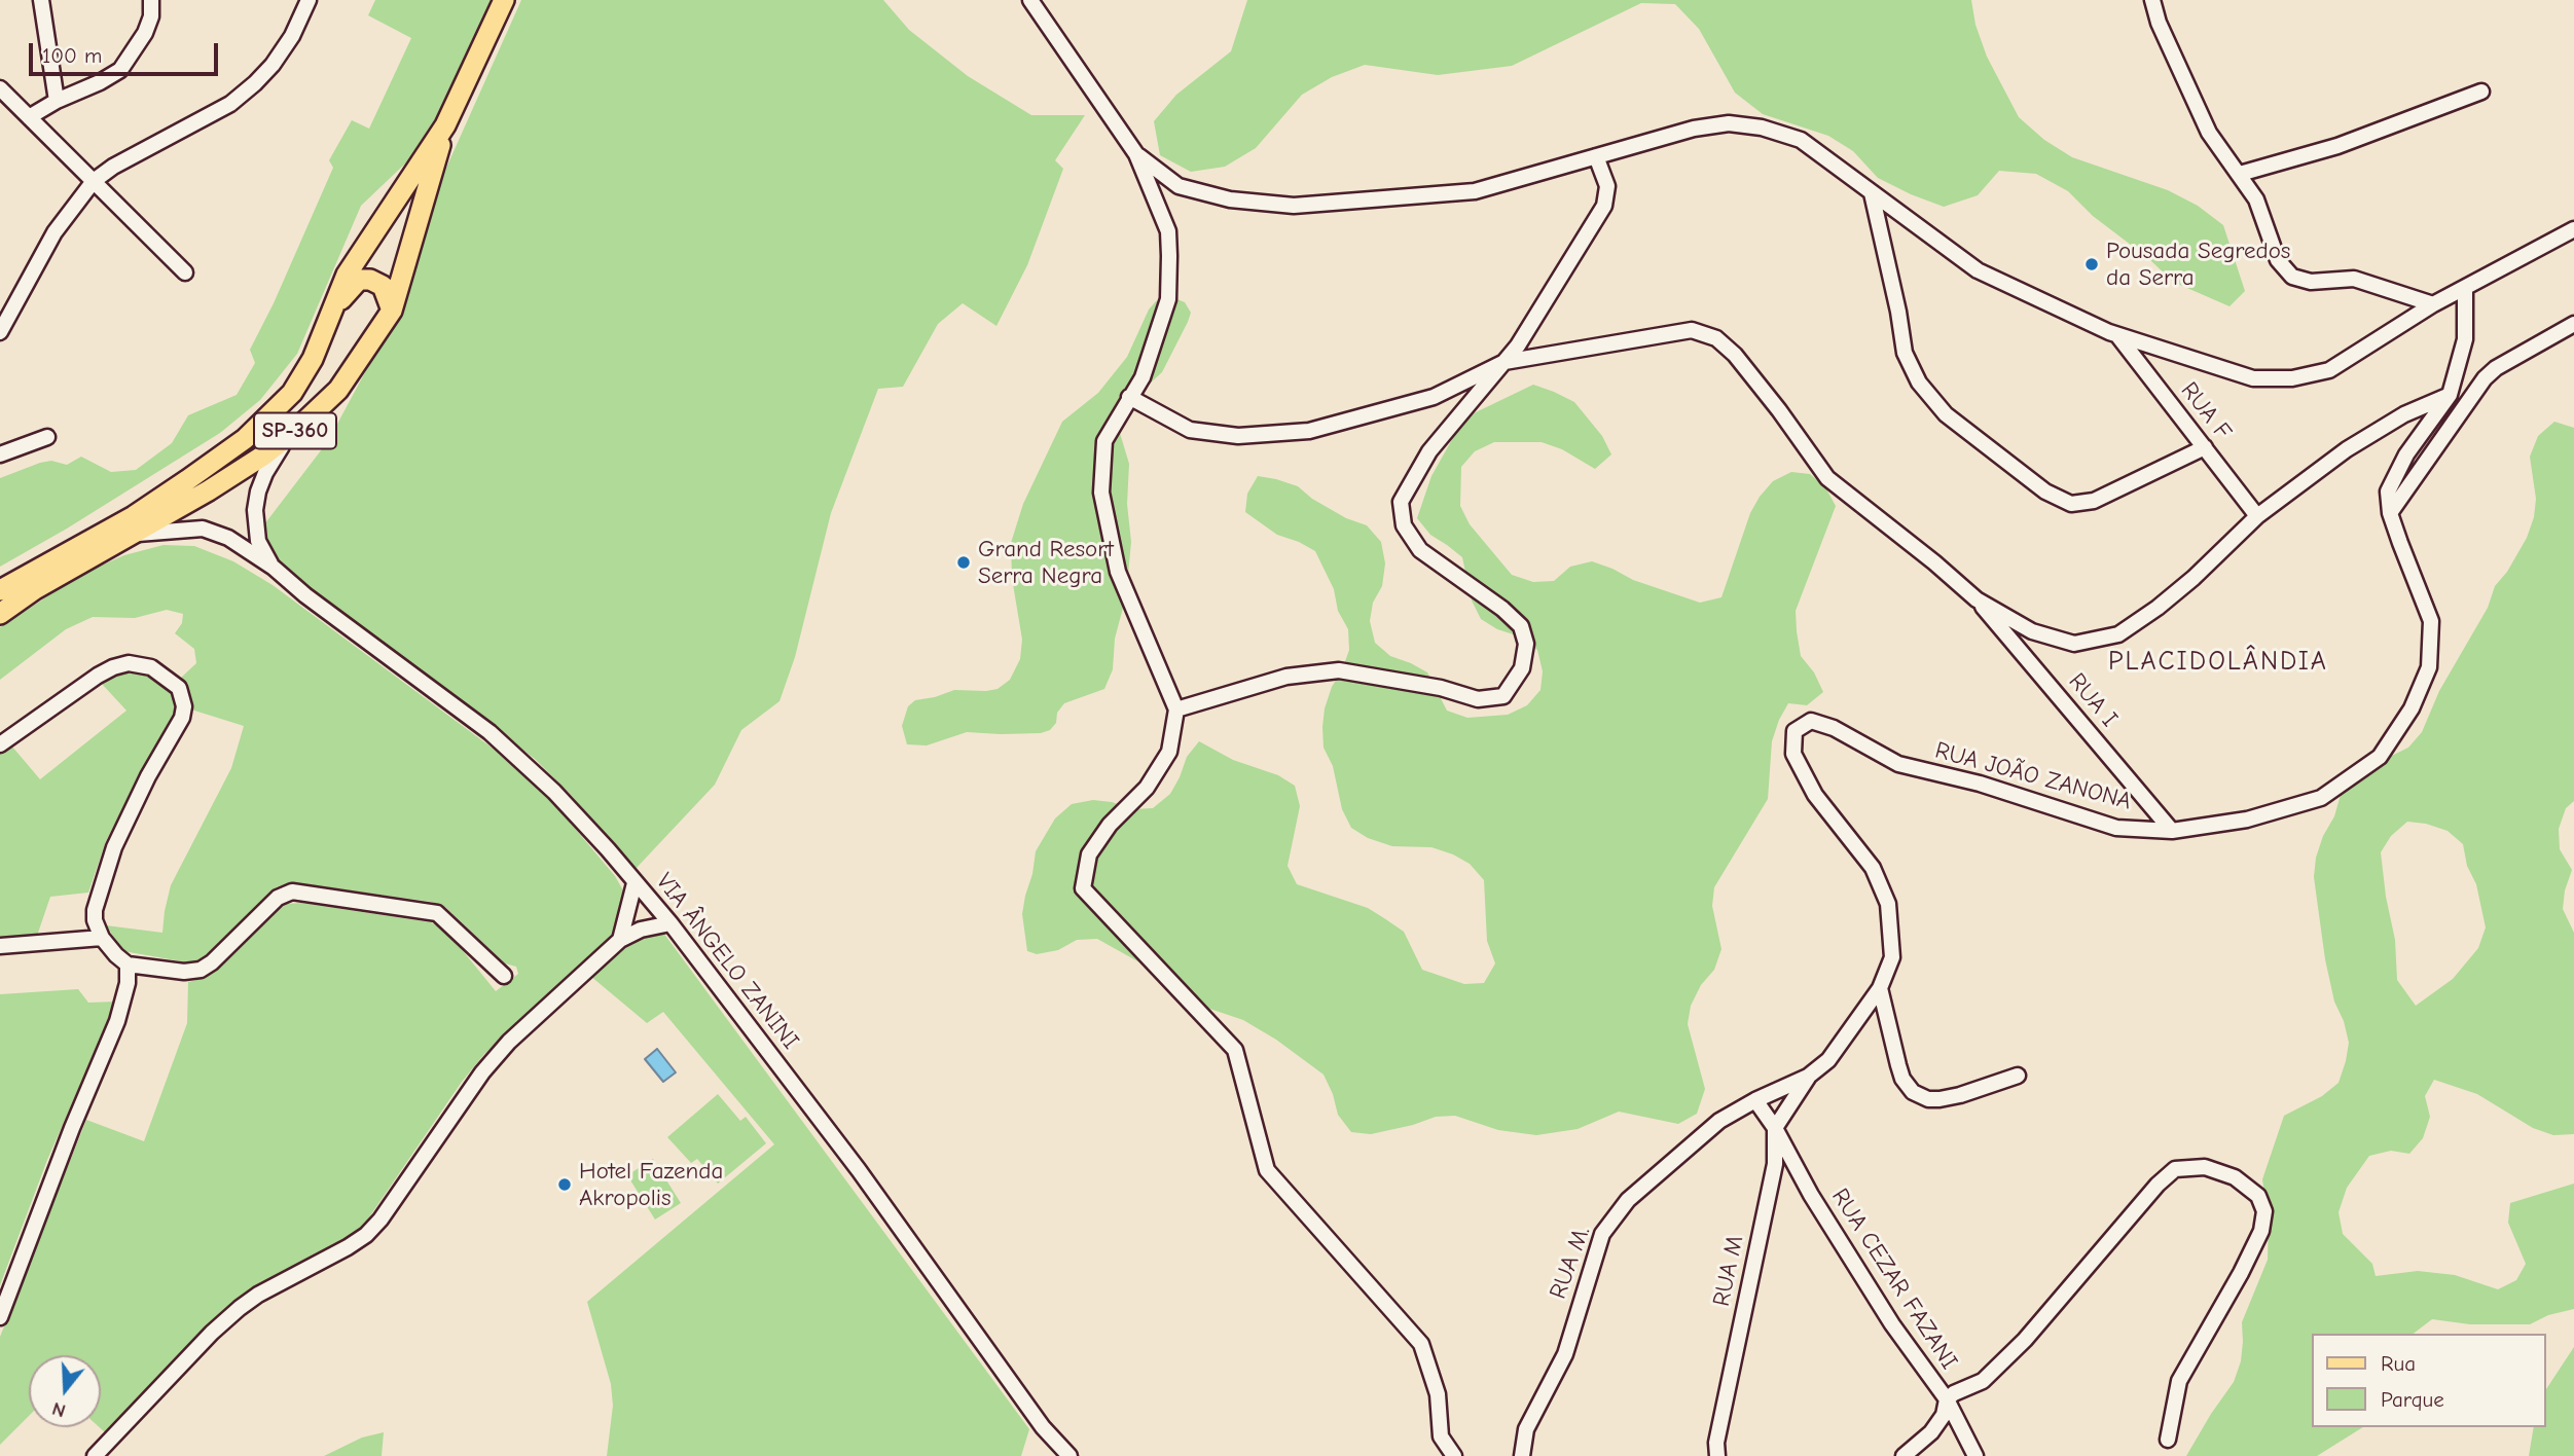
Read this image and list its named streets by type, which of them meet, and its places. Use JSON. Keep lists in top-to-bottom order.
{
  "streets": {
    "main road": ["SP-360"],
    "street": [
      "RUA F",
      "RUA I",
      "RUA JOÃO ZANONA",
      "VIA ÂNGELO ZANINI",
      "RUA M.",
      "RUA M",
      "RUA CEZAR FAZANI"
    ]
  },
  "crossings": [
    ["SP-360", "VIA ÂNGELO ZANINI"],
    ["RUA I", "RUA JOÃO ZANONA"],
    ["RUA JOÃO ZANONA", "RUA M."],
    ["RUA M", "RUA CEZAR FAZANI"]
  ],
  "districts": ["PLACIDOLÂNDIA"],
  "places": ["Pousada Segredos da Serra", "Grand Resort Serra Negra", "Hotel Fazenda Akropolis"],
  "legend": ["Rua", "Parque"],
  "scale_bar": "100 m",
  "north": "bottom"
}
